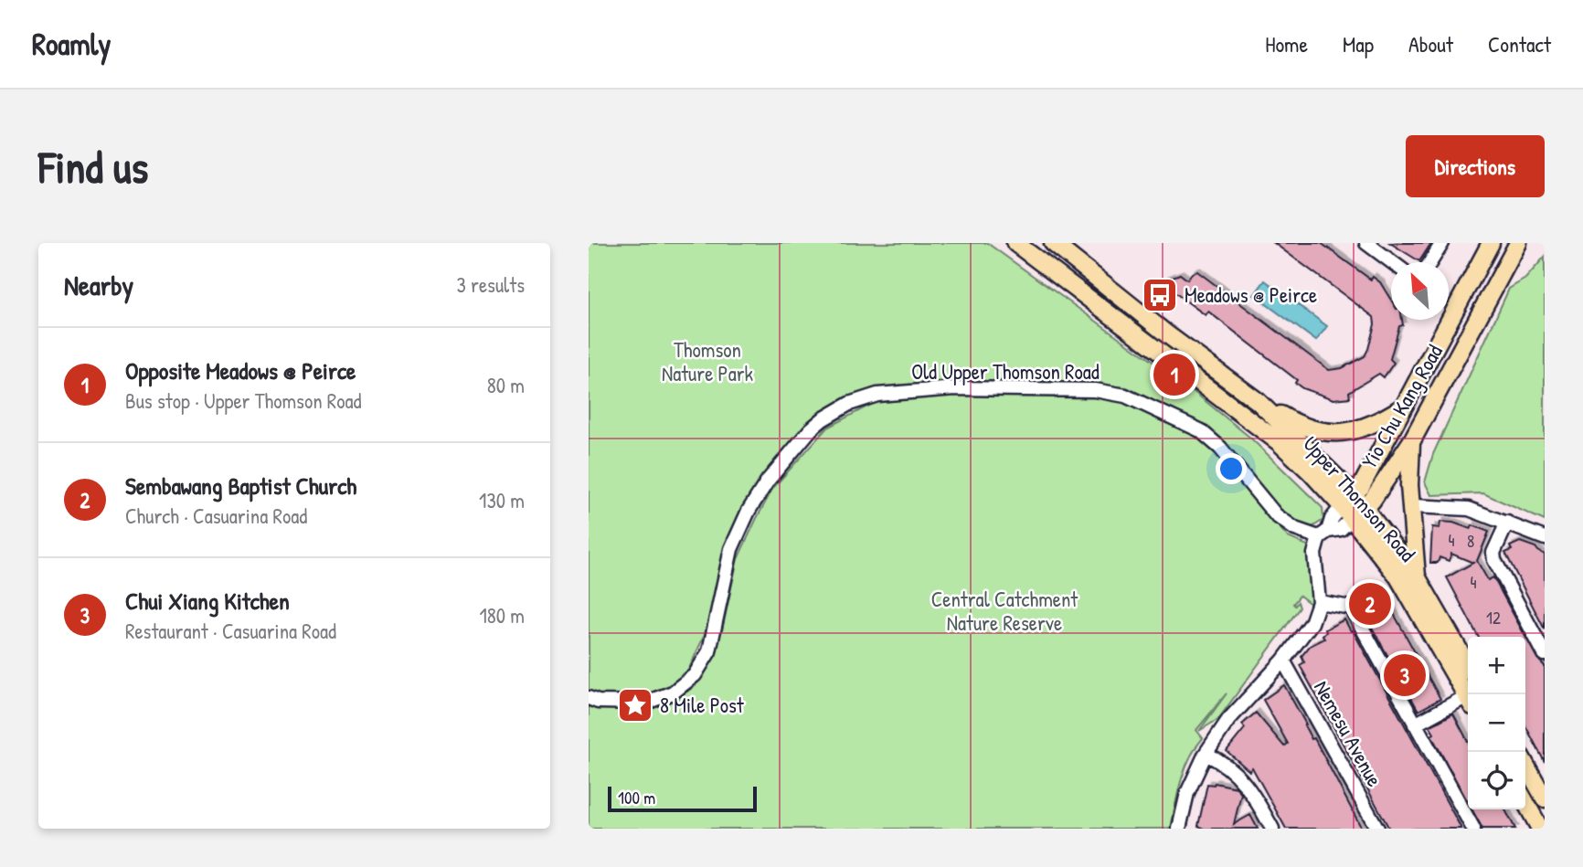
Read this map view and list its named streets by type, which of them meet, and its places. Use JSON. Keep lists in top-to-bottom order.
{
  "streets": {
    "main road": ["Yio Chu Kang Road", "Upper Thomson Road"],
    "street": ["Old Upper Thomson Road", "Nemesu Avenue"]
  },
  "crossings": [
    ["Yio Chu Kang Road", "Upper Thomson Road"]
  ],
  "parks": ["Thomson Nature Park", "Central Catchment Nature Reserve"],
  "places": {
    "bus stop": ["Meadows @ Peirce"],
    "place": ["8 Mile Post"]
  },
  "house_numbers": [
    "4",
    "8",
    "4",
    "12"
  ],
  "scale_bar": "100 m",
  "north": "top left",
  "page": {
    "header": "Roamly",
    "nav": [
      "Home",
      "Map",
      "About",
      "Contact"
    ],
    "buttons": "Directions",
    "title": "Find us",
    "heading": ["Nearby", "3 results"],
    "list": [
      {
        "mark": "1",
        "name": "Opposite Meadows @ Peirce",
        "note": "Bus stop · Upper Thomson Road",
        "value": "80 m"
      },
      {
        "mark": "2",
        "name": "Sembawang Baptist Church",
        "note": "Church · Casuarina Road",
        "value": "130 m"
      },
      {
        "mark": "3",
        "name": "Chui Xiang Kitchen",
        "note": "Restaurant · Casuarina Road",
        "value": "180 m"
      }
    ],
    "pins": ["1", "2", "3"],
    "map_buttons": ["+", "−"],
    "scale": "100 m"
  }
}
